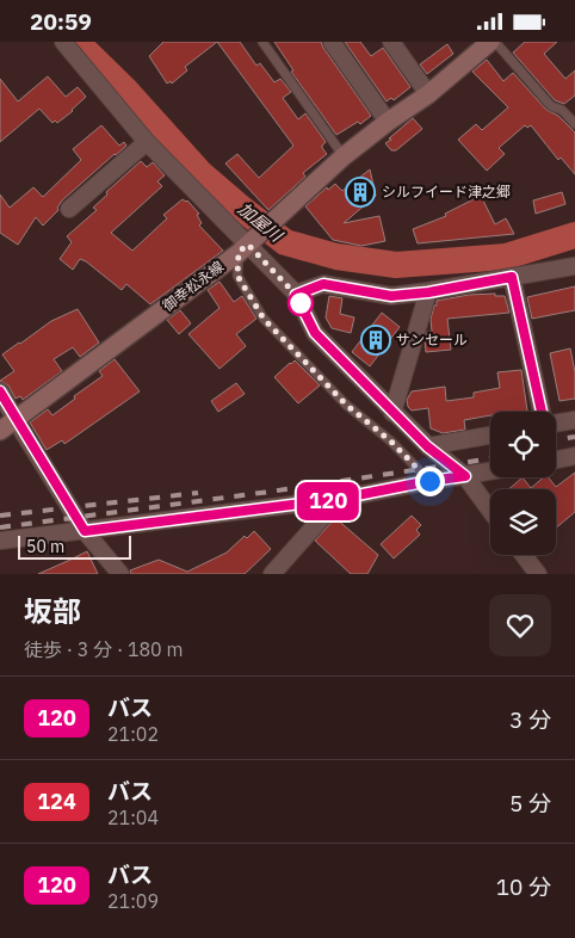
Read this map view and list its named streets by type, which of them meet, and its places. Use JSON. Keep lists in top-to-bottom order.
{
  "streets": {
    "main road": ["御幸松永線"]
  },
  "water": ["加屋川"],
  "places": {
    "building": ["シルフイード津之郷", "サンセール"]
  },
  "lines": ["bus line 120"],
  "scale_bar": "50 m",
  "page": {
    "status": "20:59",
    "on_map": "120",
    "scale": "50 m",
    "heading": ["坂部", "徒歩 · 3 分 · 180 m"],
    "list": [
      {
        "mark": "120",
        "name": "バス",
        "note": "21:02",
        "value": "3 分"
      },
      {
        "mark": "124",
        "name": "バス",
        "note": "21:04",
        "value": "5 分"
      },
      {
        "mark": "120",
        "name": "バス",
        "note": "21:09",
        "value": "10 分"
      }
    ]
  }
}
